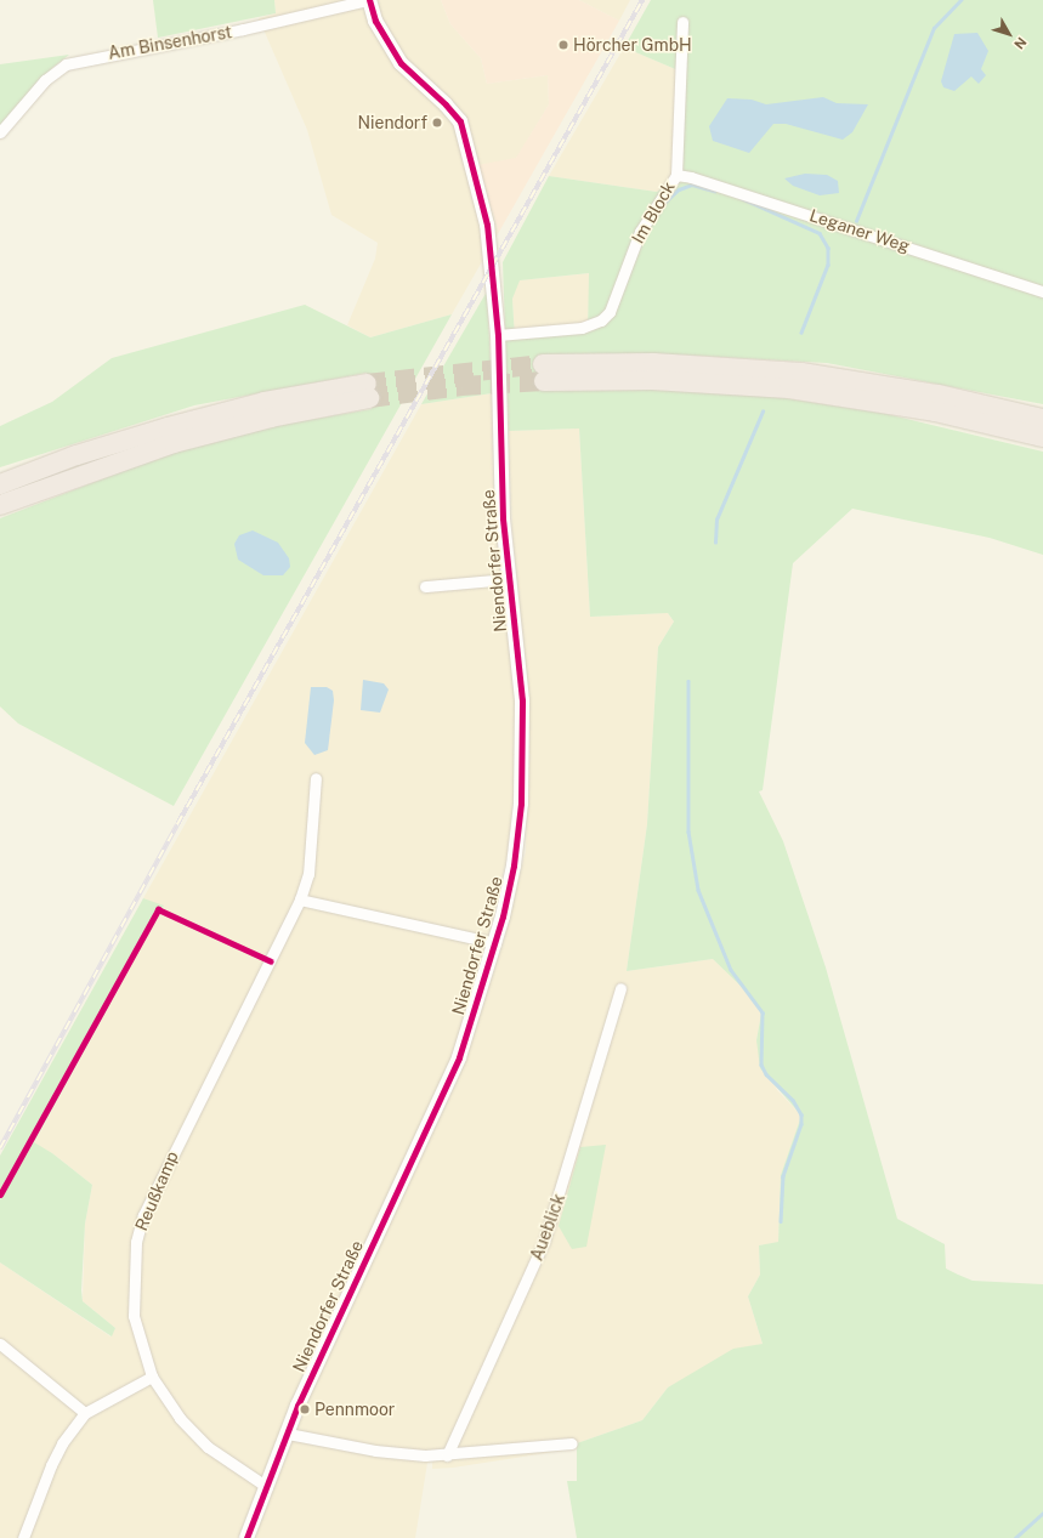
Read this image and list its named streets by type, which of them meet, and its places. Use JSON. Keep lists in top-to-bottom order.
{
  "streets": {
    "main road": ["Niendorfer Straße"],
    "street": [
      "Am Binsenhorst",
      "Im Block",
      "Leganer Weg",
      "Reußkamp",
      "Aueblick"
    ]
  },
  "crossings": [
    ["Am Binsenhorst", "Niendorfer Straße"],
    ["Im Block", "Leganer Weg"],
    ["Im Block", "Niendorfer Straße"],
    ["Niendorfer Straße", "Reußkamp"]
  ],
  "places": ["Hörcher GmbH", "Niendorf", "Pennmoor"],
  "north": "bottom right"
}
